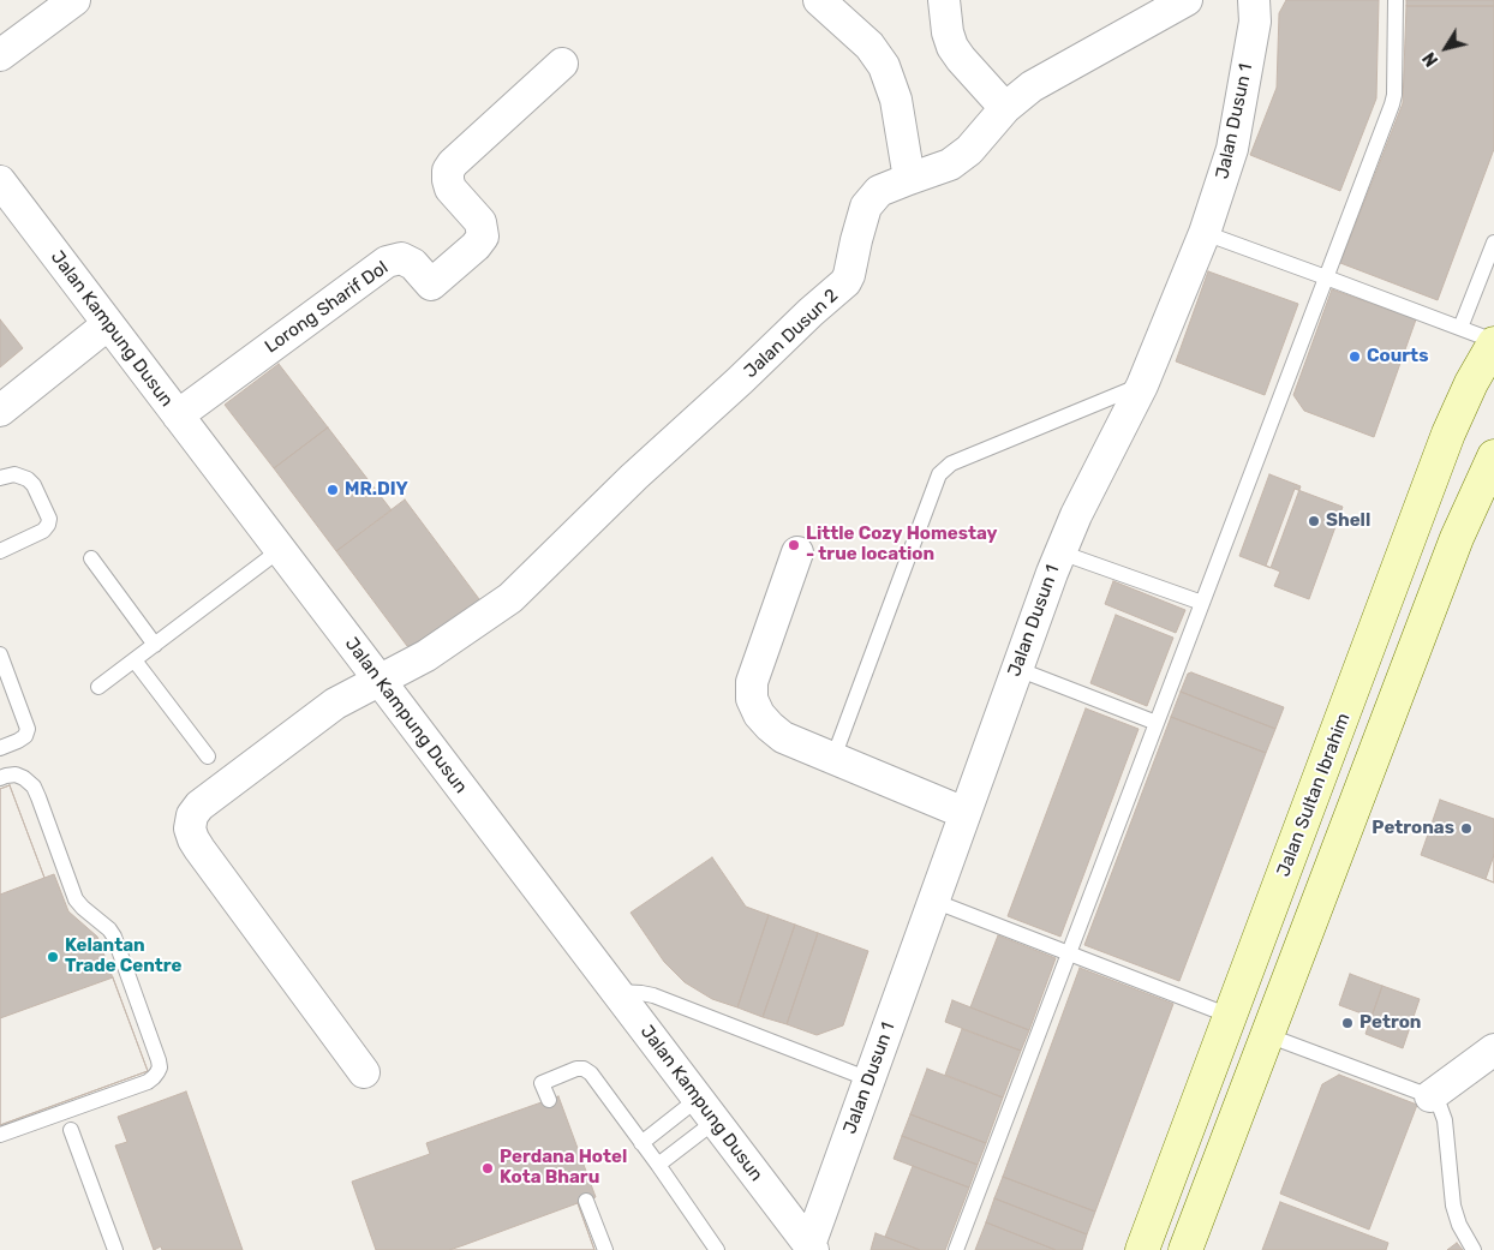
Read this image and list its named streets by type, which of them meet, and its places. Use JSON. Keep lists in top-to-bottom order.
{
  "streets": {
    "main road": ["Jalan Sultan Ibrahim"],
    "street": [
      "Jalan Dusun 1",
      "Lorong Sharif Dol",
      "Jalan Kampung Dusun",
      "Jalan Dusun 2"
    ]
  },
  "crossings": [
    ["Jalan Dusun 1", "Jalan Kampung Dusun"],
    ["Lorong Sharif Dol", "Jalan Kampung Dusun"],
    ["Jalan Kampung Dusun", "Jalan Dusun 2"]
  ],
  "places": [
    "Courts",
    "MR.DIY",
    "Shell",
    "Little Cozy Homestay - true location",
    "Petronas",
    "Kelantan Trade Centre",
    "Petron",
    "Perdana Hotel Kota Bharu"
  ],
  "north": "bottom left"
}
